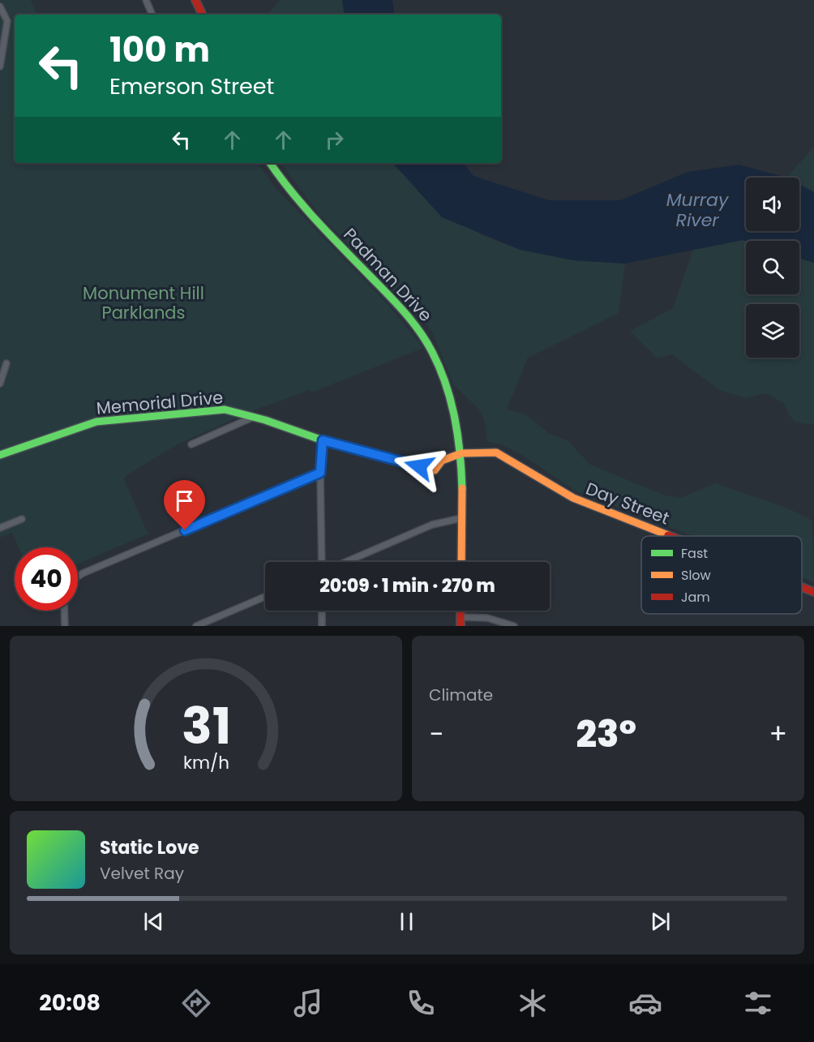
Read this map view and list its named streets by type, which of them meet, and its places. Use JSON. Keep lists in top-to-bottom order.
{
  "streets": {
    "street": ["Padman Drive", "Memorial Drive", "Day Street"]
  },
  "crossings": [
    ["Padman Drive", "Memorial Drive"],
    ["Padman Drive", "Day Street"],
    ["Memorial Drive", "Day Street"]
  ],
  "water": ["Murray River"],
  "parks": ["Monument Hill Parklands"],
  "legend": ["Fast", "Slow", "Jam"],
  "page": {
    "turn": ["100 m", "Emerson Street"],
    "limit": "40",
    "trip": "20:09 · 1 min · 270 m",
    "tile": "Climate",
    "heat": ["−", "23°", "+"],
    "song": ["Static Love", "Velvet Ray"],
    "tabs": "20:08",
    "gauge": ["31", "km/h"]
  }
}
